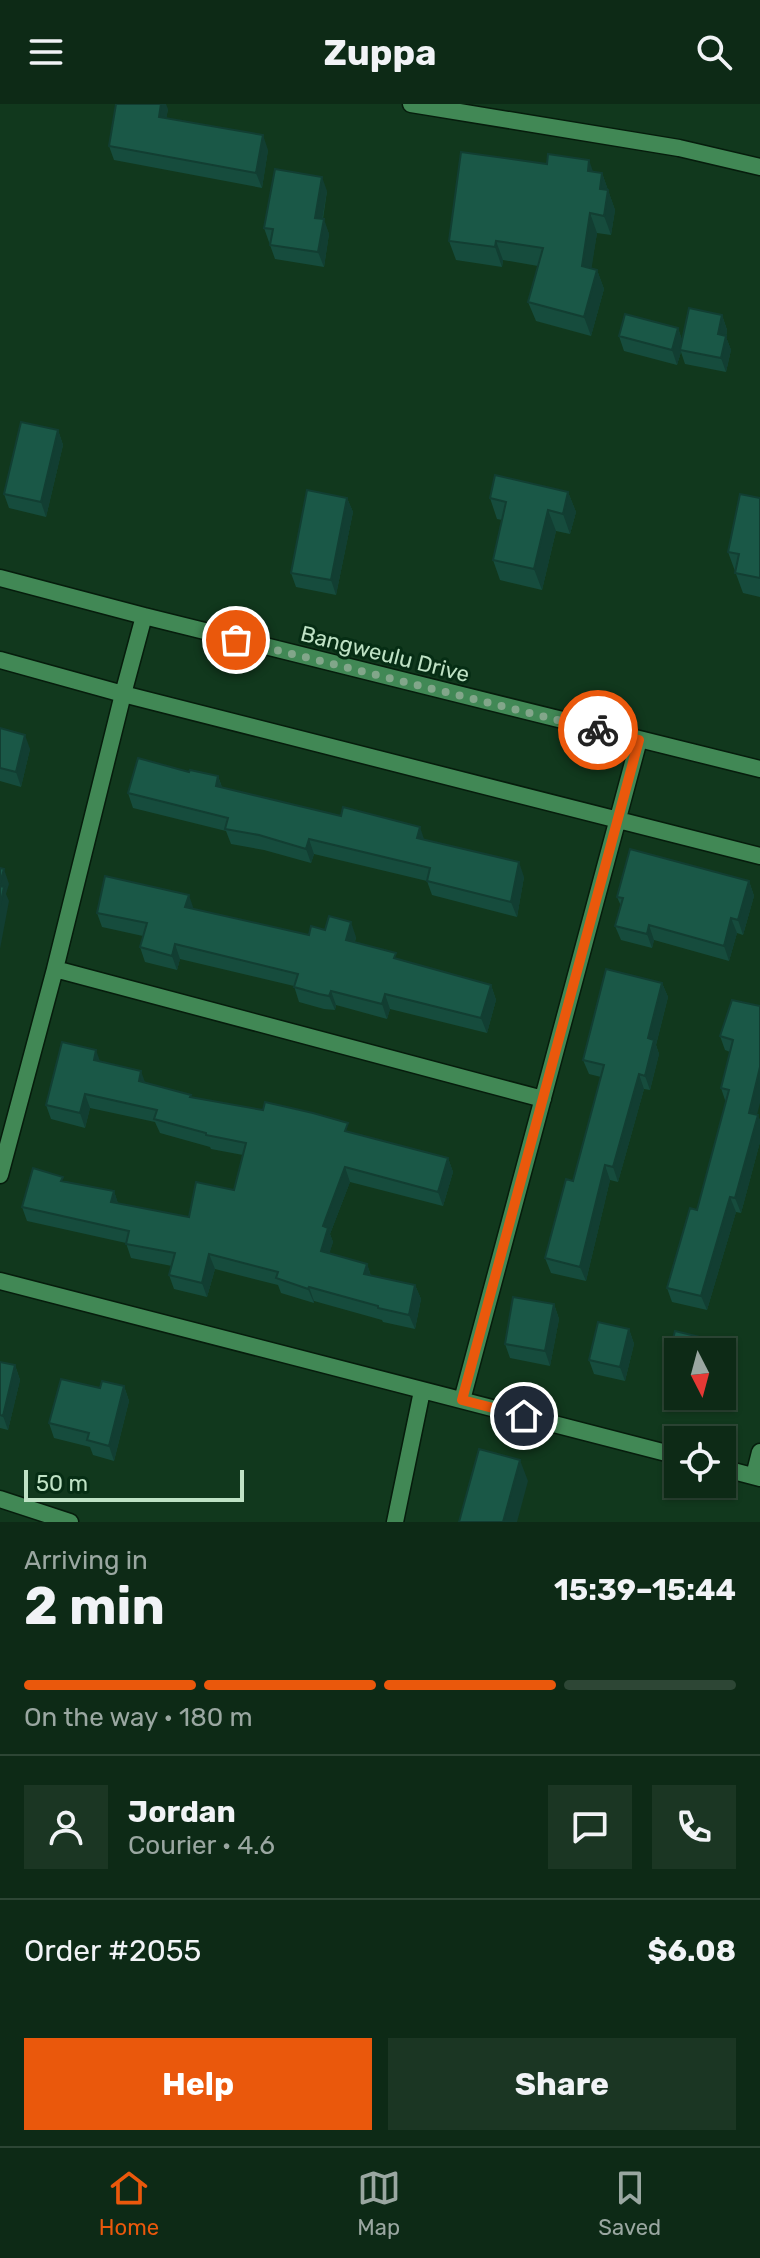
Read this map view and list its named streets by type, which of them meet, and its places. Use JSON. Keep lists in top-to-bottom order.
{
  "streets": {
    "street": ["Bangweulu Drive"]
  },
  "scale_bar": "50 m",
  "north": "bottom",
  "page": {
    "header": "Zuppa",
    "scale": "50 m",
    "heading": ["2 min", "Arriving in", "15:39–15:44"],
    "panel": [
      "Jordan",
      "Courier · 4.6",
      "Order #2055",
      "$6.08"
    ],
    "bar": "On the way · 180 m",
    "buttons": ["Help", "Share"],
    "tabs": ["Home", "Map", "Saved"]
  }
}
